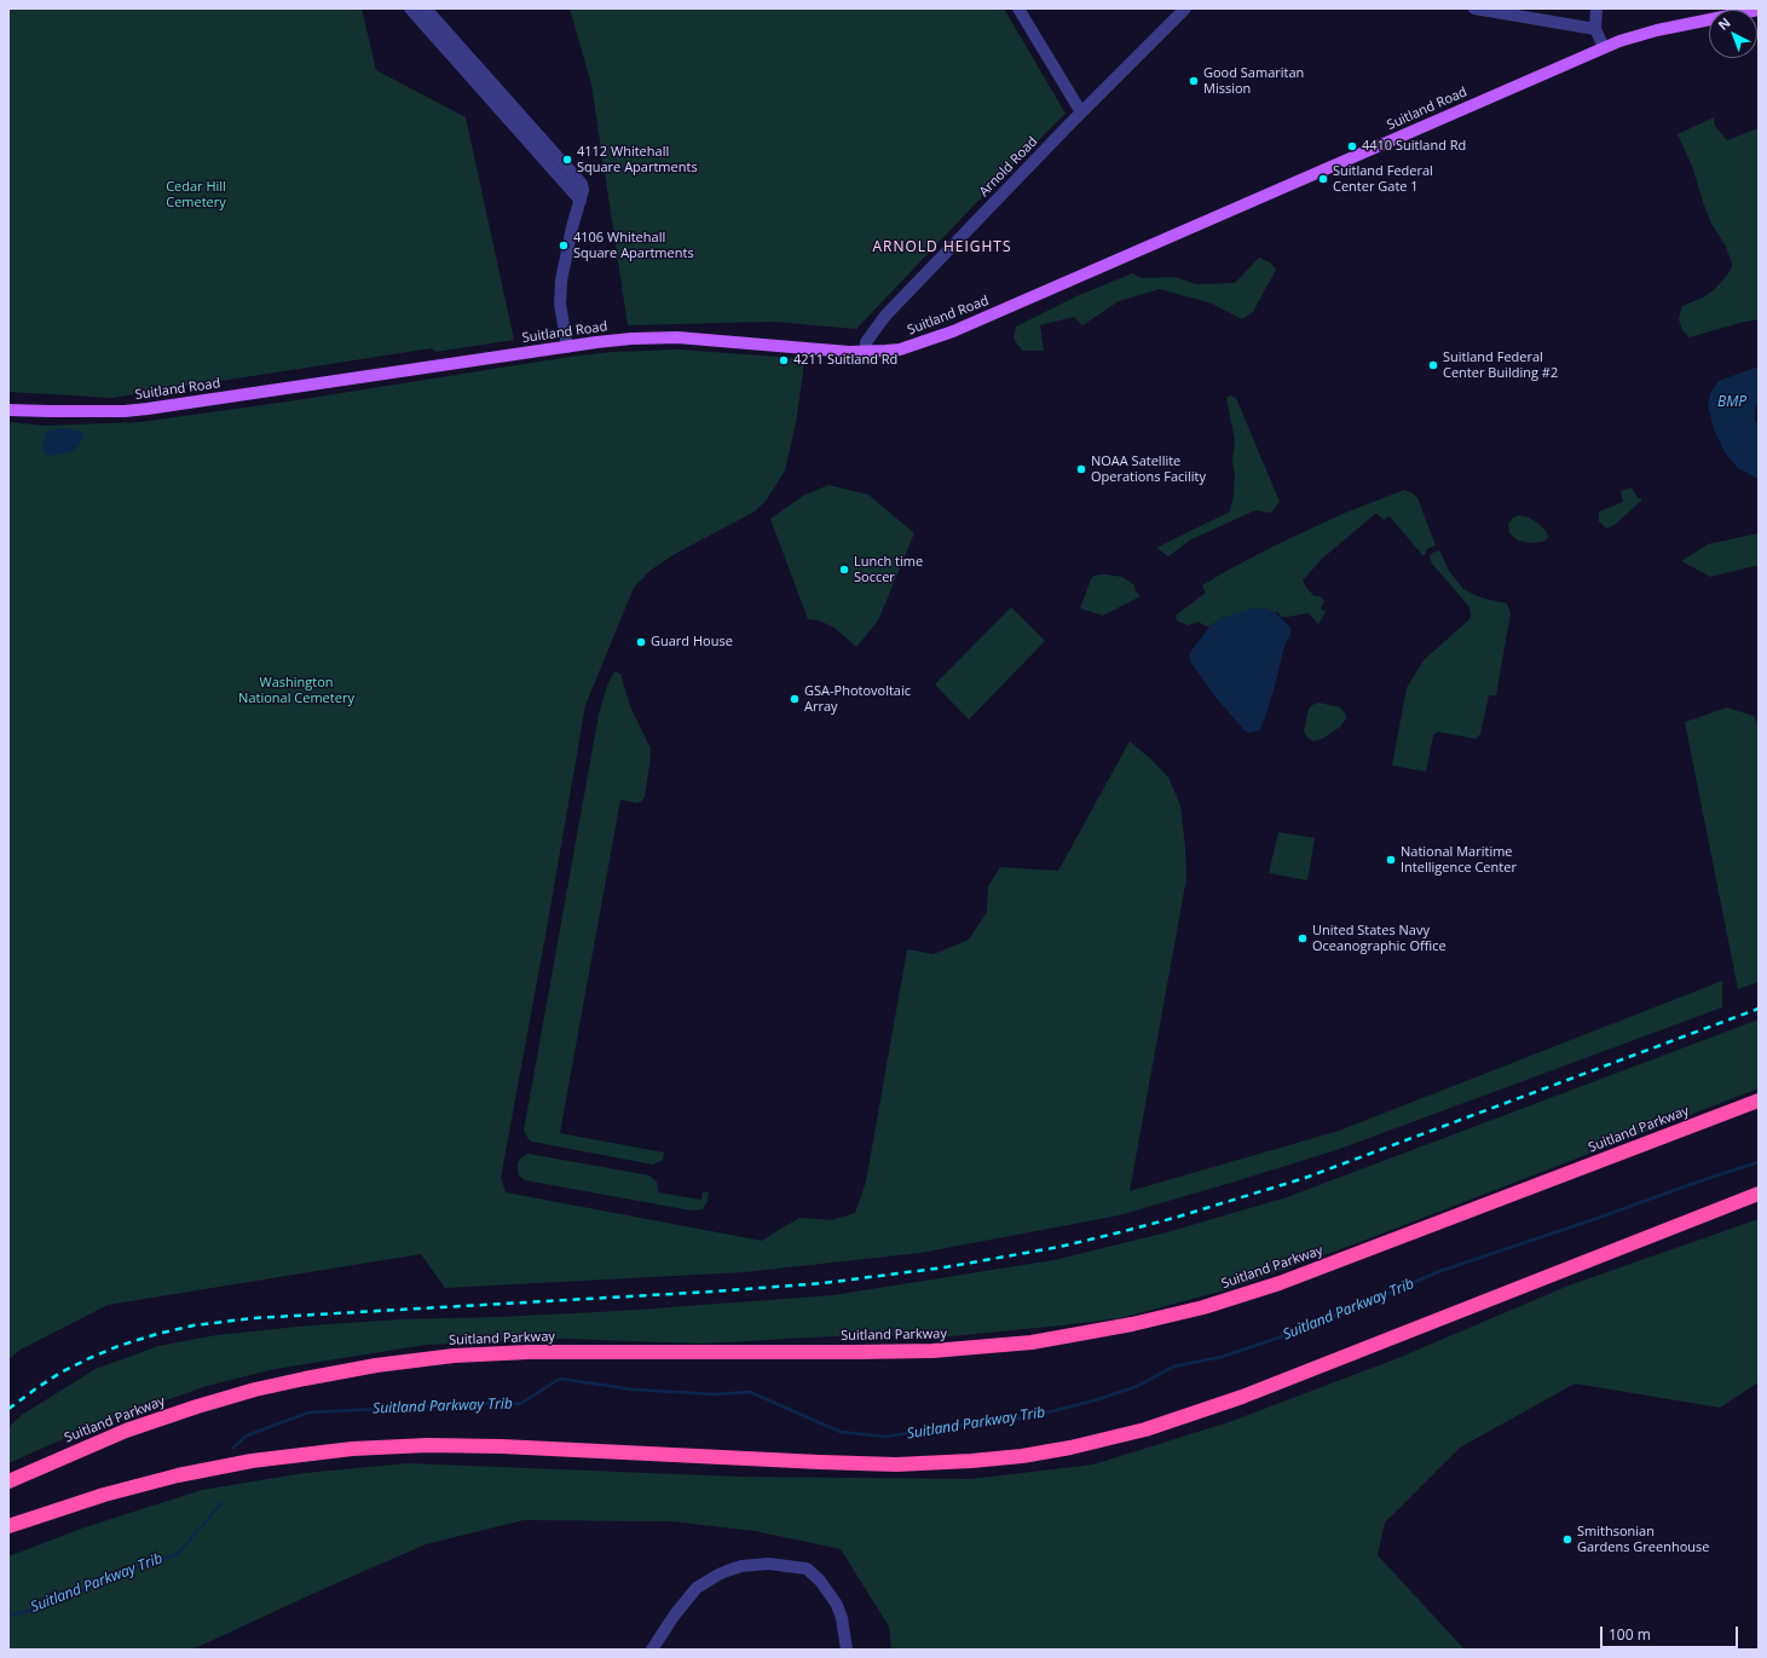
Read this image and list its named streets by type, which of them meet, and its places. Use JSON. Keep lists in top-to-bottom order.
{
  "streets": {
    "highway": ["Suitland Parkway"],
    "main road": ["Suitland Road"],
    "street": ["Arnold Road"]
  },
  "crossings": [
    ["Suitland Road", "Arnold Road"]
  ],
  "districts": ["ARNOLD HEIGHTS"],
  "water": ["BMP", "Suitland Parkway Trib"],
  "parks": ["Cedar Hill Cemetery", "Washington National Cemetery"],
  "places": [
    "Good Samaritan Mission",
    "4410 Suitland Rd",
    "4112 Whitehall Square Apartments",
    "Suitland Federal Center Gate 1",
    "4106 Whitehall Square Apartments",
    "4211 Suitland Rd",
    "Suitland Federal Center Building #2",
    "NOAA Satellite Operations Facility",
    "Lunch time Soccer",
    "Guard House",
    "GSA-Photovoltaic Array",
    "National Maritime Intelligence Center",
    "United States Navy Oceanographic Office",
    "Smithsonian Gardens Greenhouse"
  ],
  "scale_bar": "100 m",
  "north": "top left"
}
